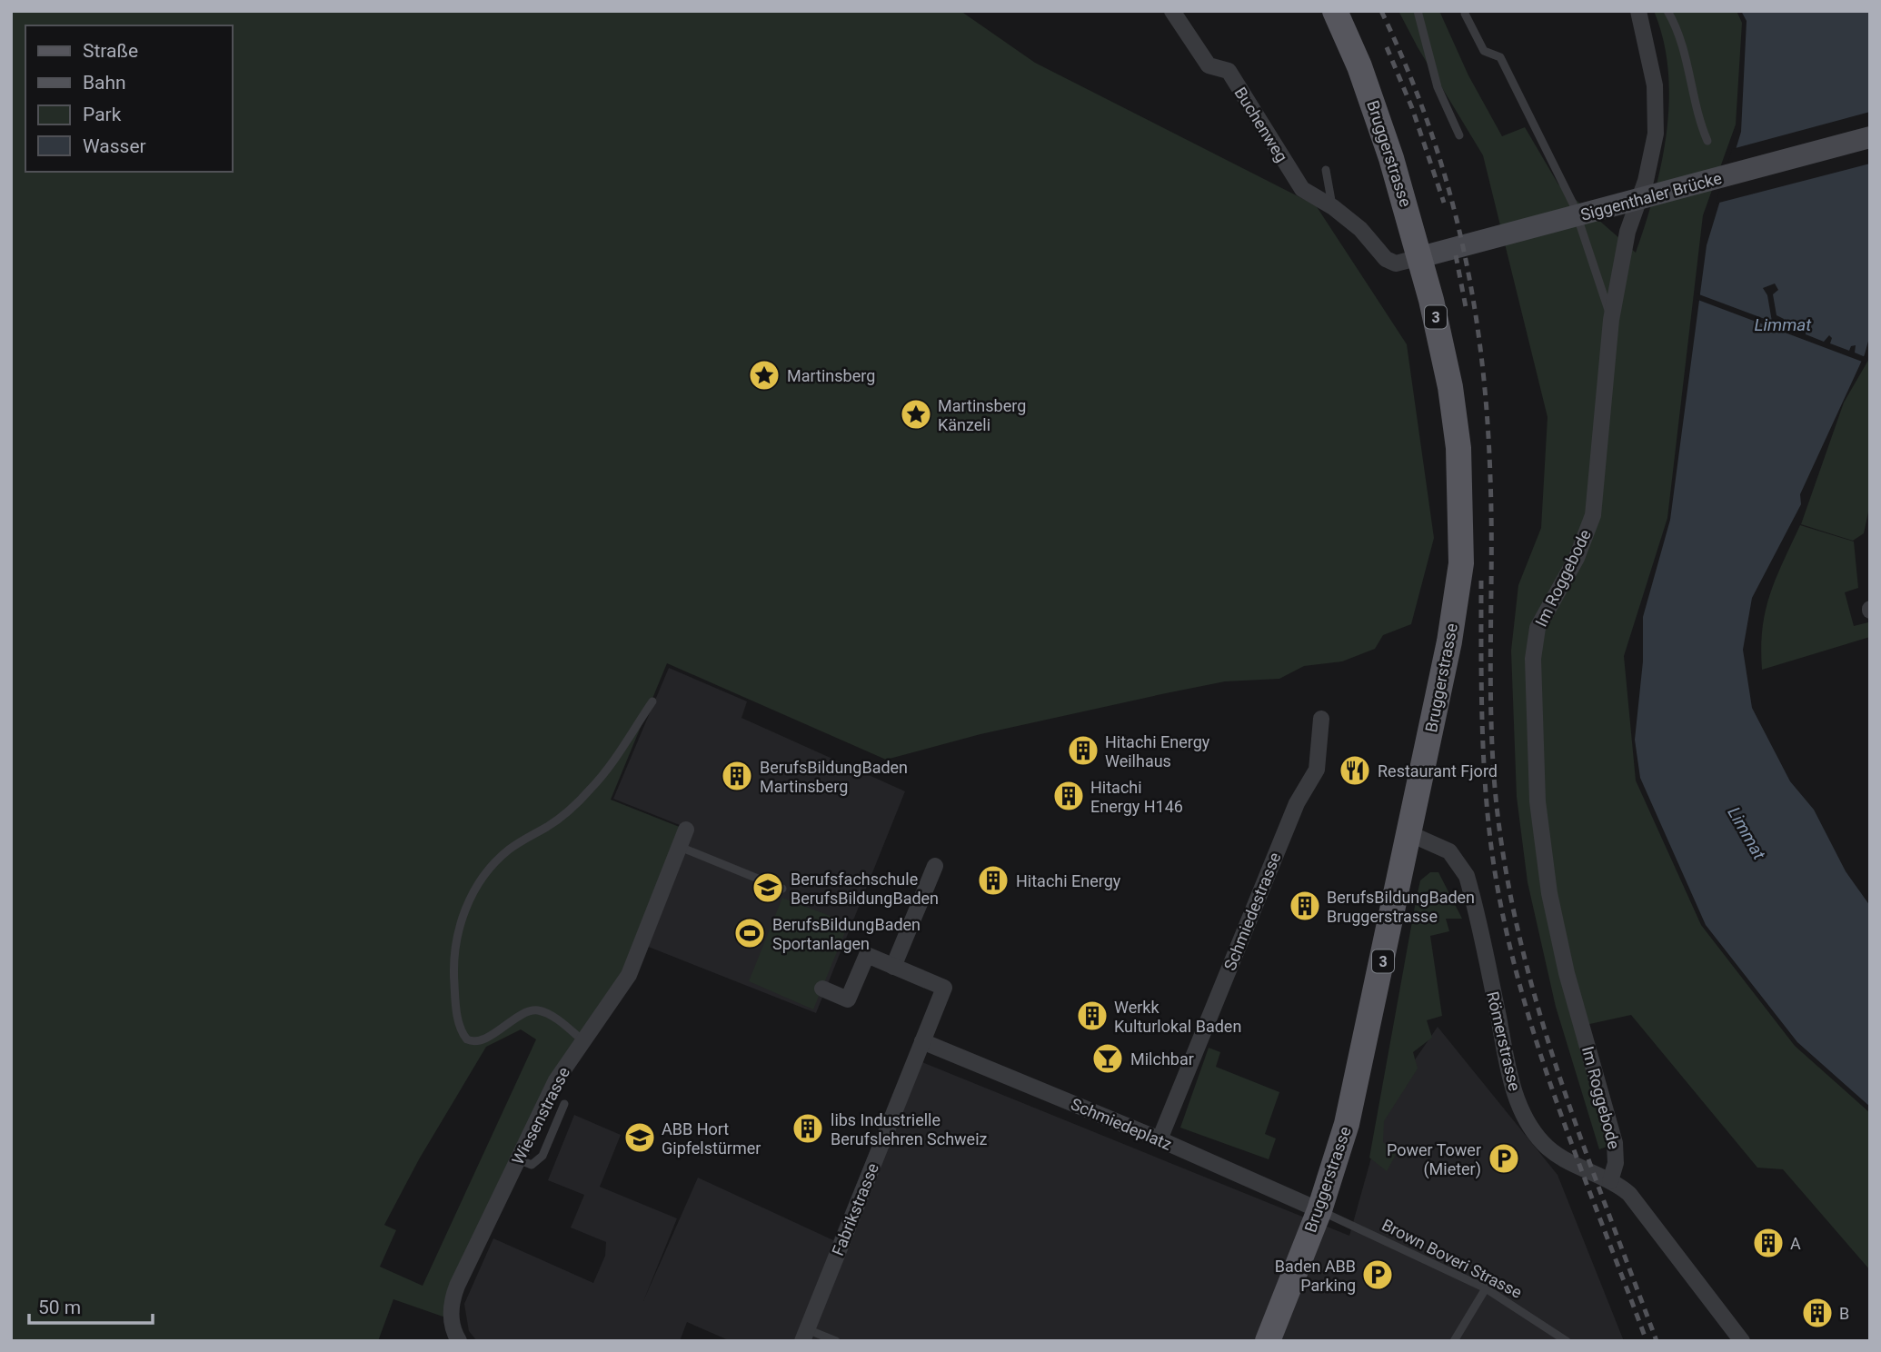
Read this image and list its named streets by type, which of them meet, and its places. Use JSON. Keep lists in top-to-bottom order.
{
  "streets": {
    "main road": ["Bruggerstrasse", "Siggenthaler Brücke", "3"],
    "street": [
      "Buchenweg",
      "Im Roggebode",
      "Schmiedestrasse",
      "Römerstrasse",
      "Wiesenstrasse",
      "Schmiedeplatz",
      "Fabrikstrasse"
    ],
    "lane": ["Brown Boveri Strasse"]
  },
  "crossings": [
    ["Buchenweg", "Bruggerstrasse"],
    ["Buchenweg", "Siggenthaler Brücke"],
    ["Bruggerstrasse", "Siggenthaler Brücke"],
    ["Bruggerstrasse", "Römerstrasse"],
    ["Bruggerstrasse", "Schmiedeplatz"],
    ["Bruggerstrasse", "Brown Boveri Strasse"],
    ["Im Roggebode", "Römerstrasse"],
    ["Schmiedestrasse", "Schmiedeplatz"],
    ["Schmiedeplatz", "Fabrikstrasse"],
    ["Schmiedeplatz", "Brown Boveri Strasse"]
  ],
  "water": ["Limmat"],
  "places": {
    "place": ["Martinsberg", "Martinsberg Känzeli"],
    "building": [
      "Hitachi Energy Weilhaus",
      "BerufsBildungBaden Martinsberg",
      "Hitachi Energy H146",
      "Hitachi Energy",
      "BerufsBildungBaden Bruggerstrasse",
      "Werkk Kulturlokal Baden",
      "libs Industrielle Berufslehren Schweiz",
      "A",
      "B"
    ],
    "restaurant": ["Restaurant Fjord"],
    "school or university": ["Berufsfachschule BerufsBildungBaden", "ABB Hort Gipfelstürmer"],
    "sports": ["BerufsBildungBaden Sportanlagen"],
    "bar": ["Milchbar"],
    "parking": ["Power Tower (Mieter)", "Baden ABB Parking"]
  },
  "legend": [
    "Straße",
    "Bahn",
    "Park",
    "Wasser"
  ],
  "scale_bar": "50 m"
}
